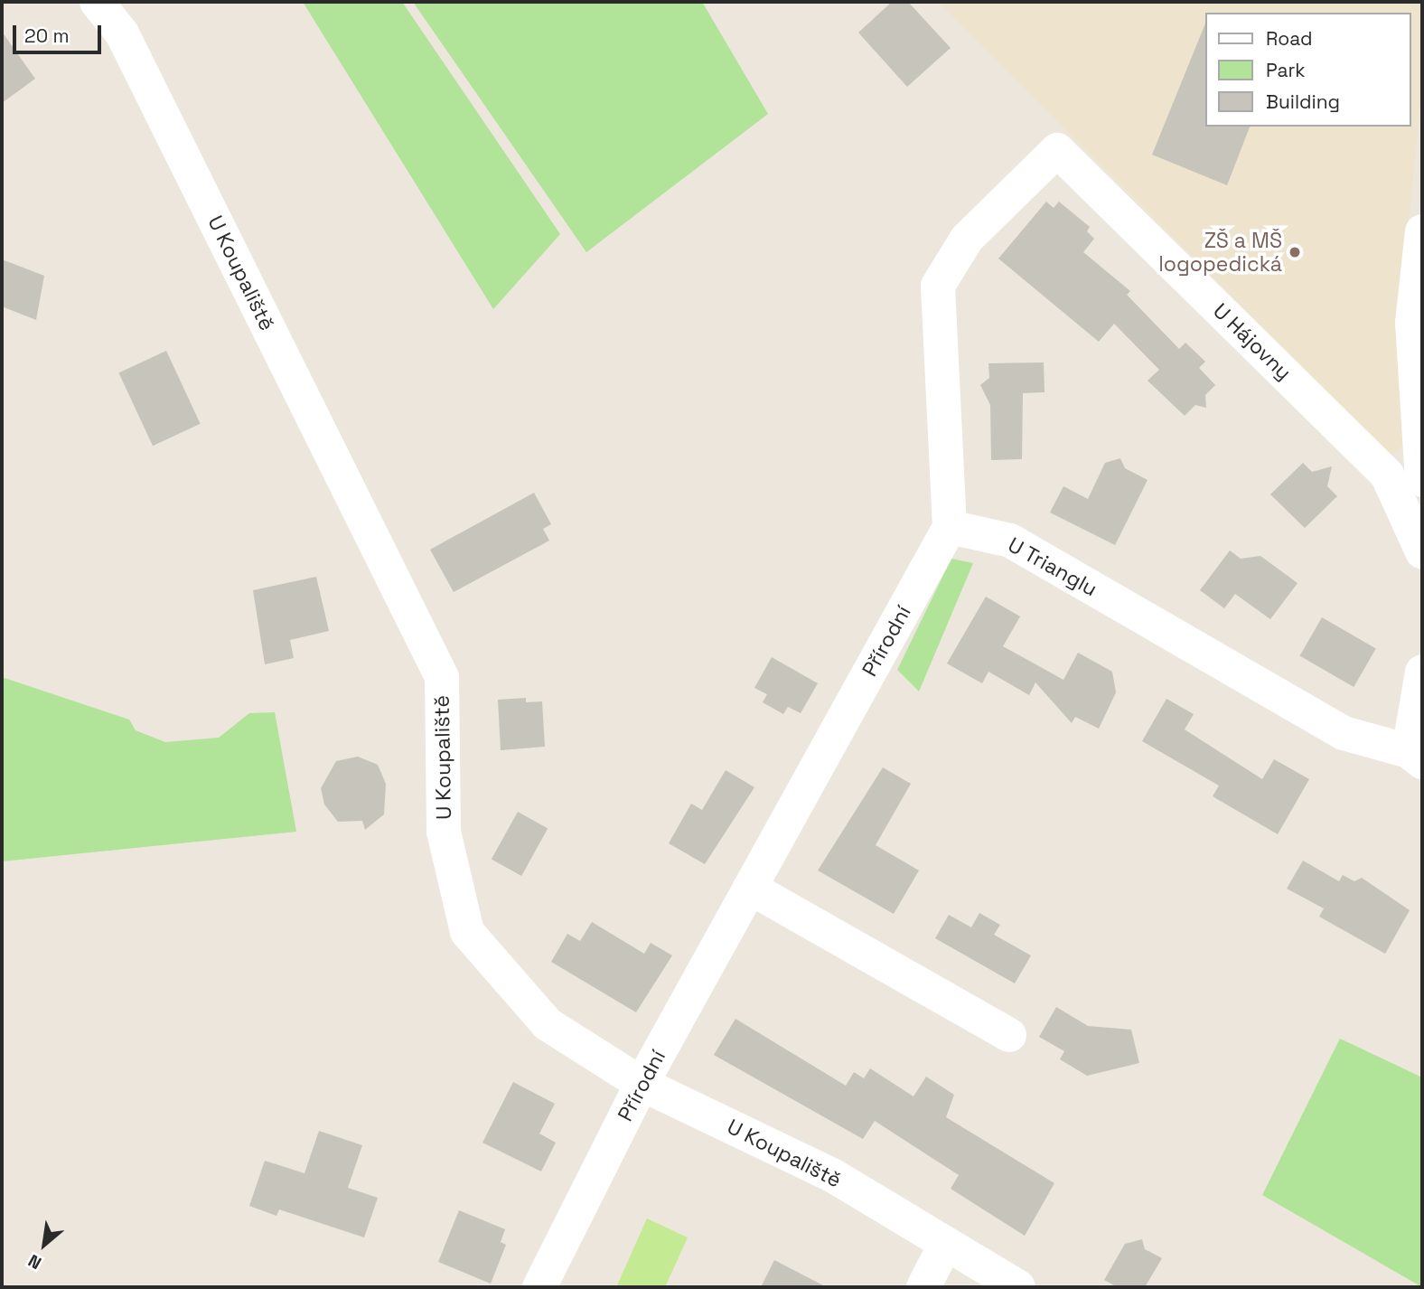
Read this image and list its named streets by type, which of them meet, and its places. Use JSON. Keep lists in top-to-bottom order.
{
  "streets": {
    "street": [
      "U Koupaliště",
      "U Hájovny",
      "U Trianglu",
      "Přírodní"
    ]
  },
  "crossings": [
    ["U Koupaliště", "Přírodní"],
    ["U Hájovny", "U Trianglu"],
    ["U Hájovny", "Přírodní"],
    ["U Trianglu", "Přírodní"]
  ],
  "places": ["ZŠ a MŠ logopedická"],
  "legend": ["Road", "Park", "Building"],
  "scale_bar": "20 m",
  "north": "bottom left"
}
